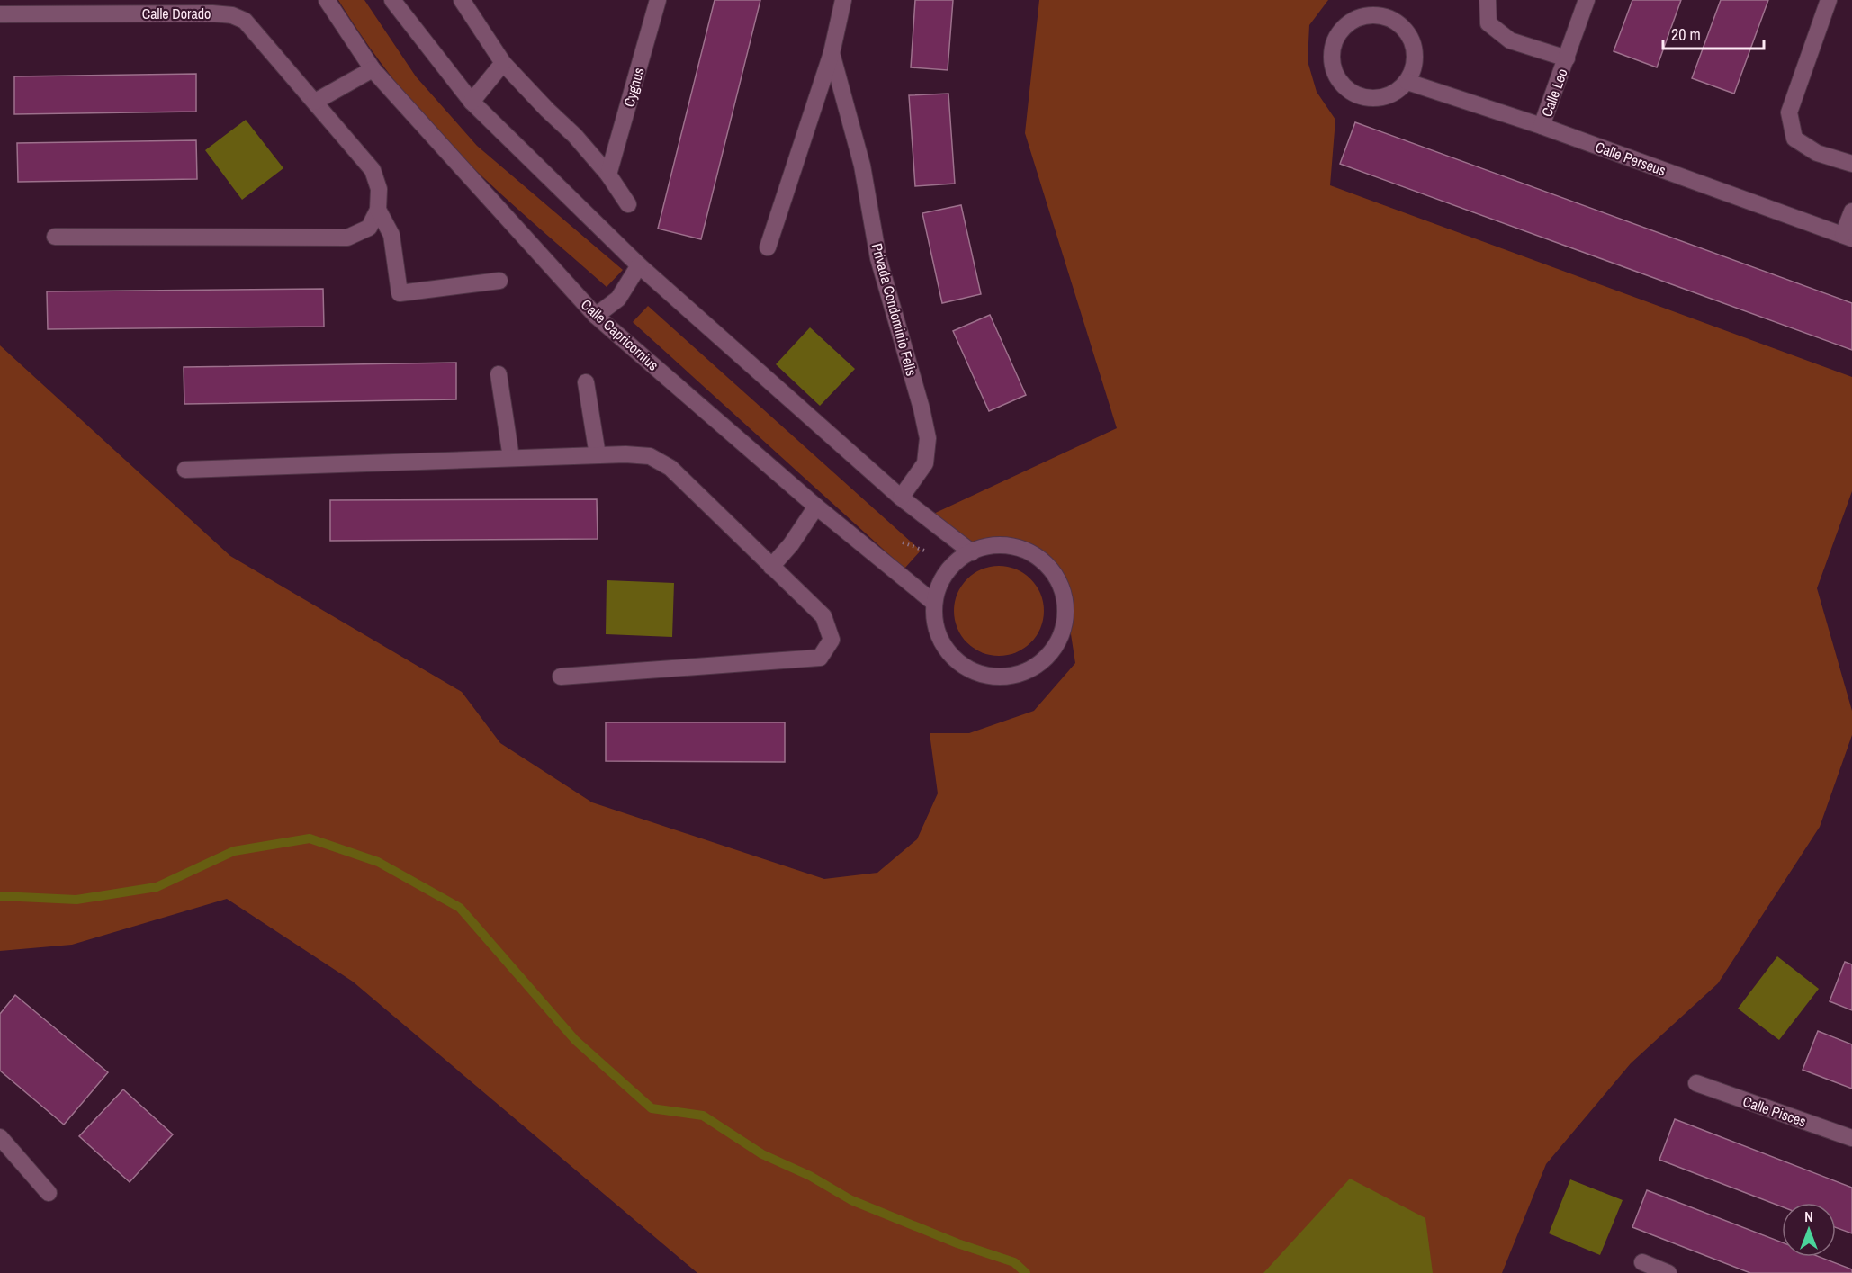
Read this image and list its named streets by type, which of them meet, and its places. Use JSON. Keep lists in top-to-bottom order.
{
  "streets": {
    "street": [
      "Calle Dorado",
      "Cygnus",
      "Calle Leo",
      "Calle Perseus",
      "Privada Condominio Felis",
      "Calle Capricornius",
      "Calle Pisces"
    ]
  },
  "crossings": [
    ["Calle Leo", "Calle Perseus"]
  ],
  "scale_bar": "20 m",
  "north": "top"
}
